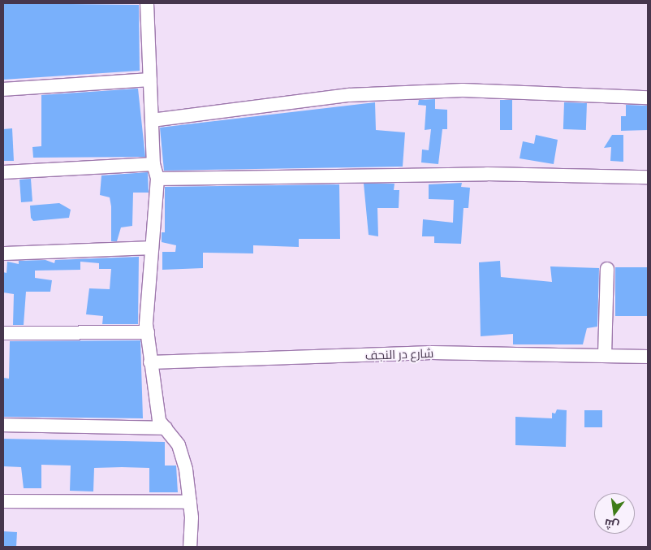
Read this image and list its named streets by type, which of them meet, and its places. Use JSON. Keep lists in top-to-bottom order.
{
  "streets": {
    "street": ["شارع در النجف"]
  },
  "north": "bottom"
}
